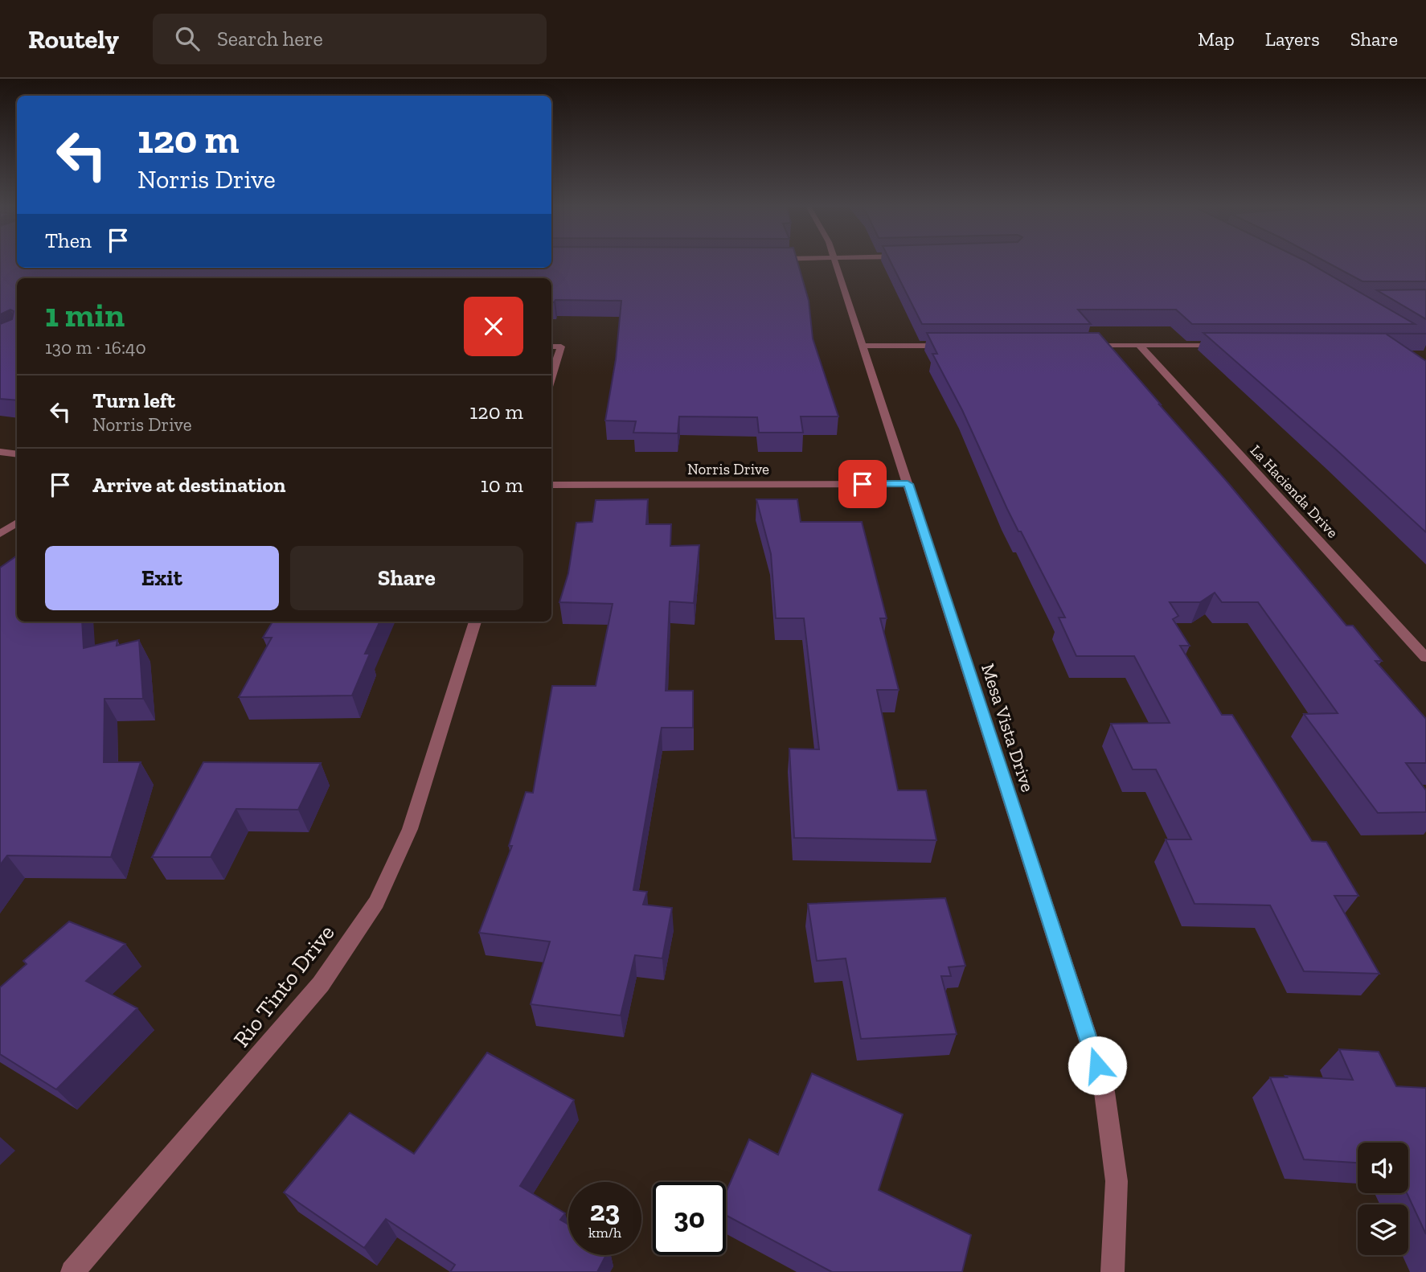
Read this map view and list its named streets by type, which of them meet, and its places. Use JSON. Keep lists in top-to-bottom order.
{
  "streets": {
    "street": [
      "Norris Drive",
      "La Hacienda Drive",
      "Mesa Vista Drive",
      "Rio Tinto Drive"
    ]
  },
  "crossings": [
    ["Norris Drive", "Mesa Vista Drive"]
  ],
  "page": {
    "header": "Routely",
    "search": "Search here",
    "nav": ["Map", "Layers", "Share"],
    "turn": ["120 m", "Norris Drive"],
    "then": "Then",
    "heading": ["1 min", "130 m · 16:40"],
    "list": [
      {
        "name": "Turn left",
        "note": "Norris Drive",
        "value": "120 m"
      },
      {
        "name": "Arrive at destination",
        "value": "10 m"
      }
    ],
    "buttons": ["Exit", "Share"],
    "speed": "23 km/h",
    "limit": "30"
  }
}
